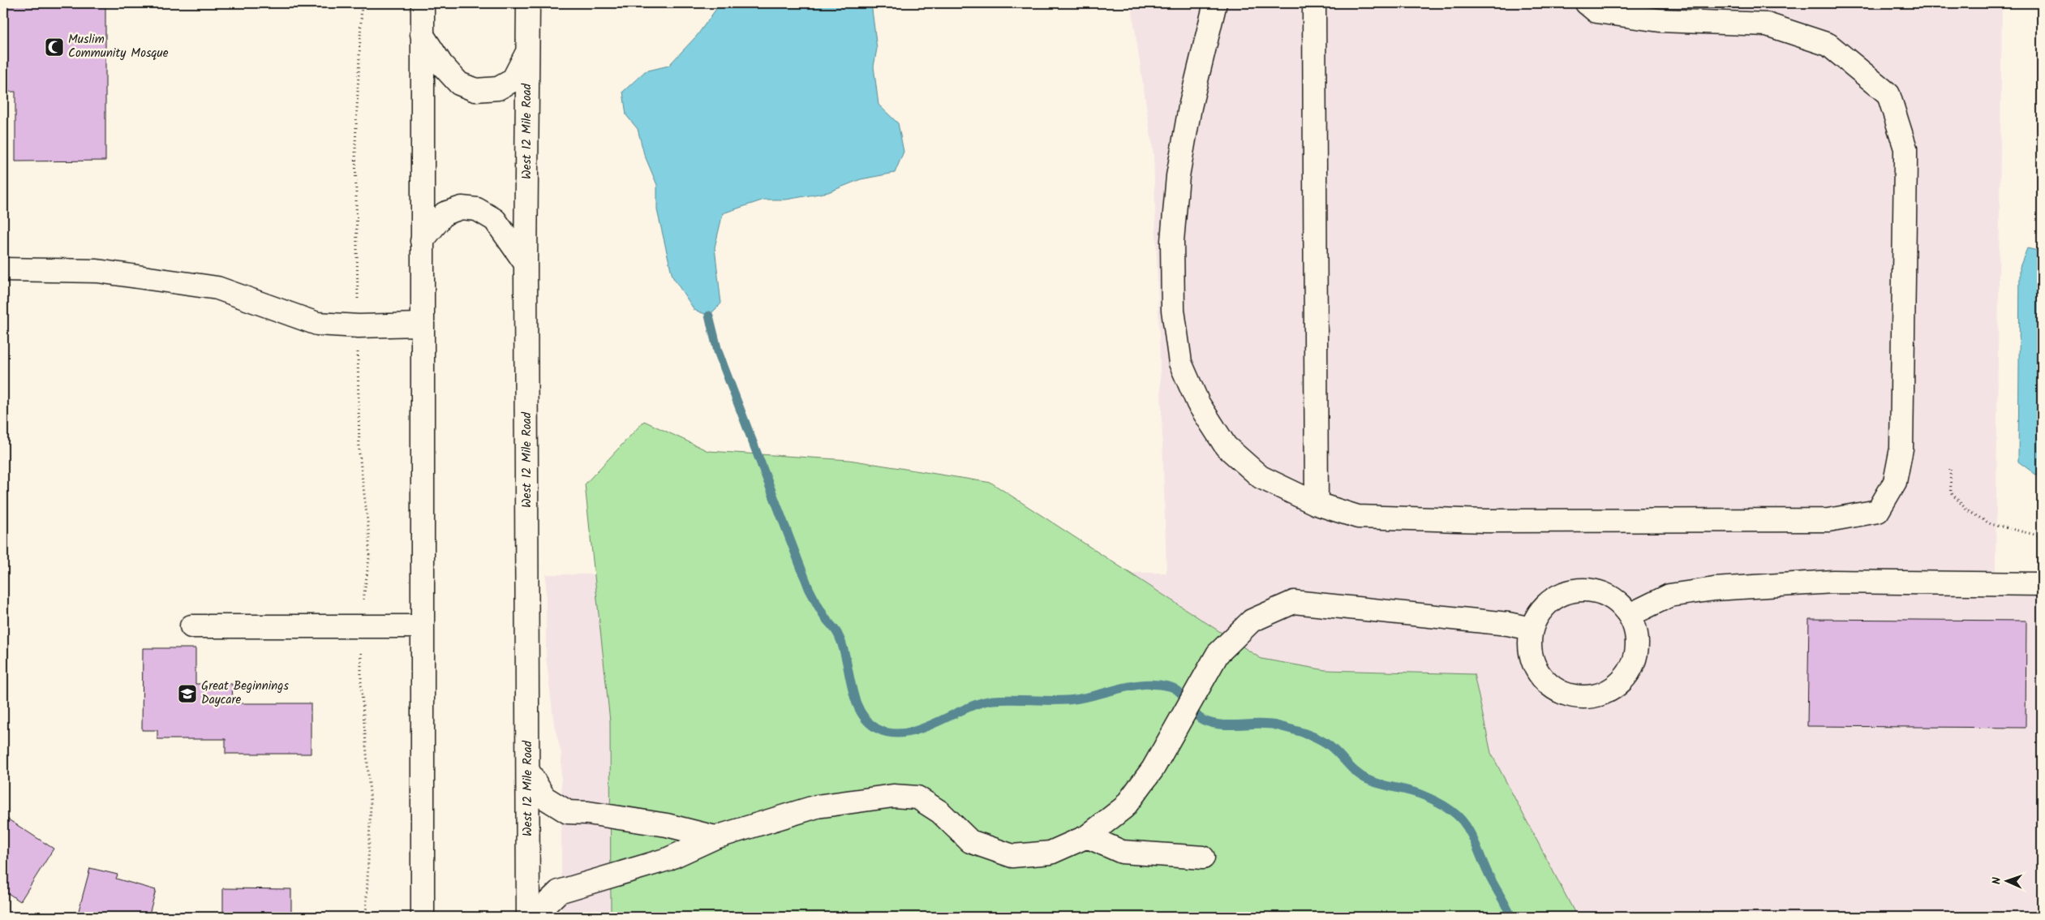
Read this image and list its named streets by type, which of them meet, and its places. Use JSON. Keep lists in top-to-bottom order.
{
  "streets": {
    "main road": ["West 12 Mile Road"]
  },
  "places": {
    "mosque": ["Muslim Community Mosque"],
    "school or university": ["Great Beginnings Daycare"]
  },
  "north": "left"
}
